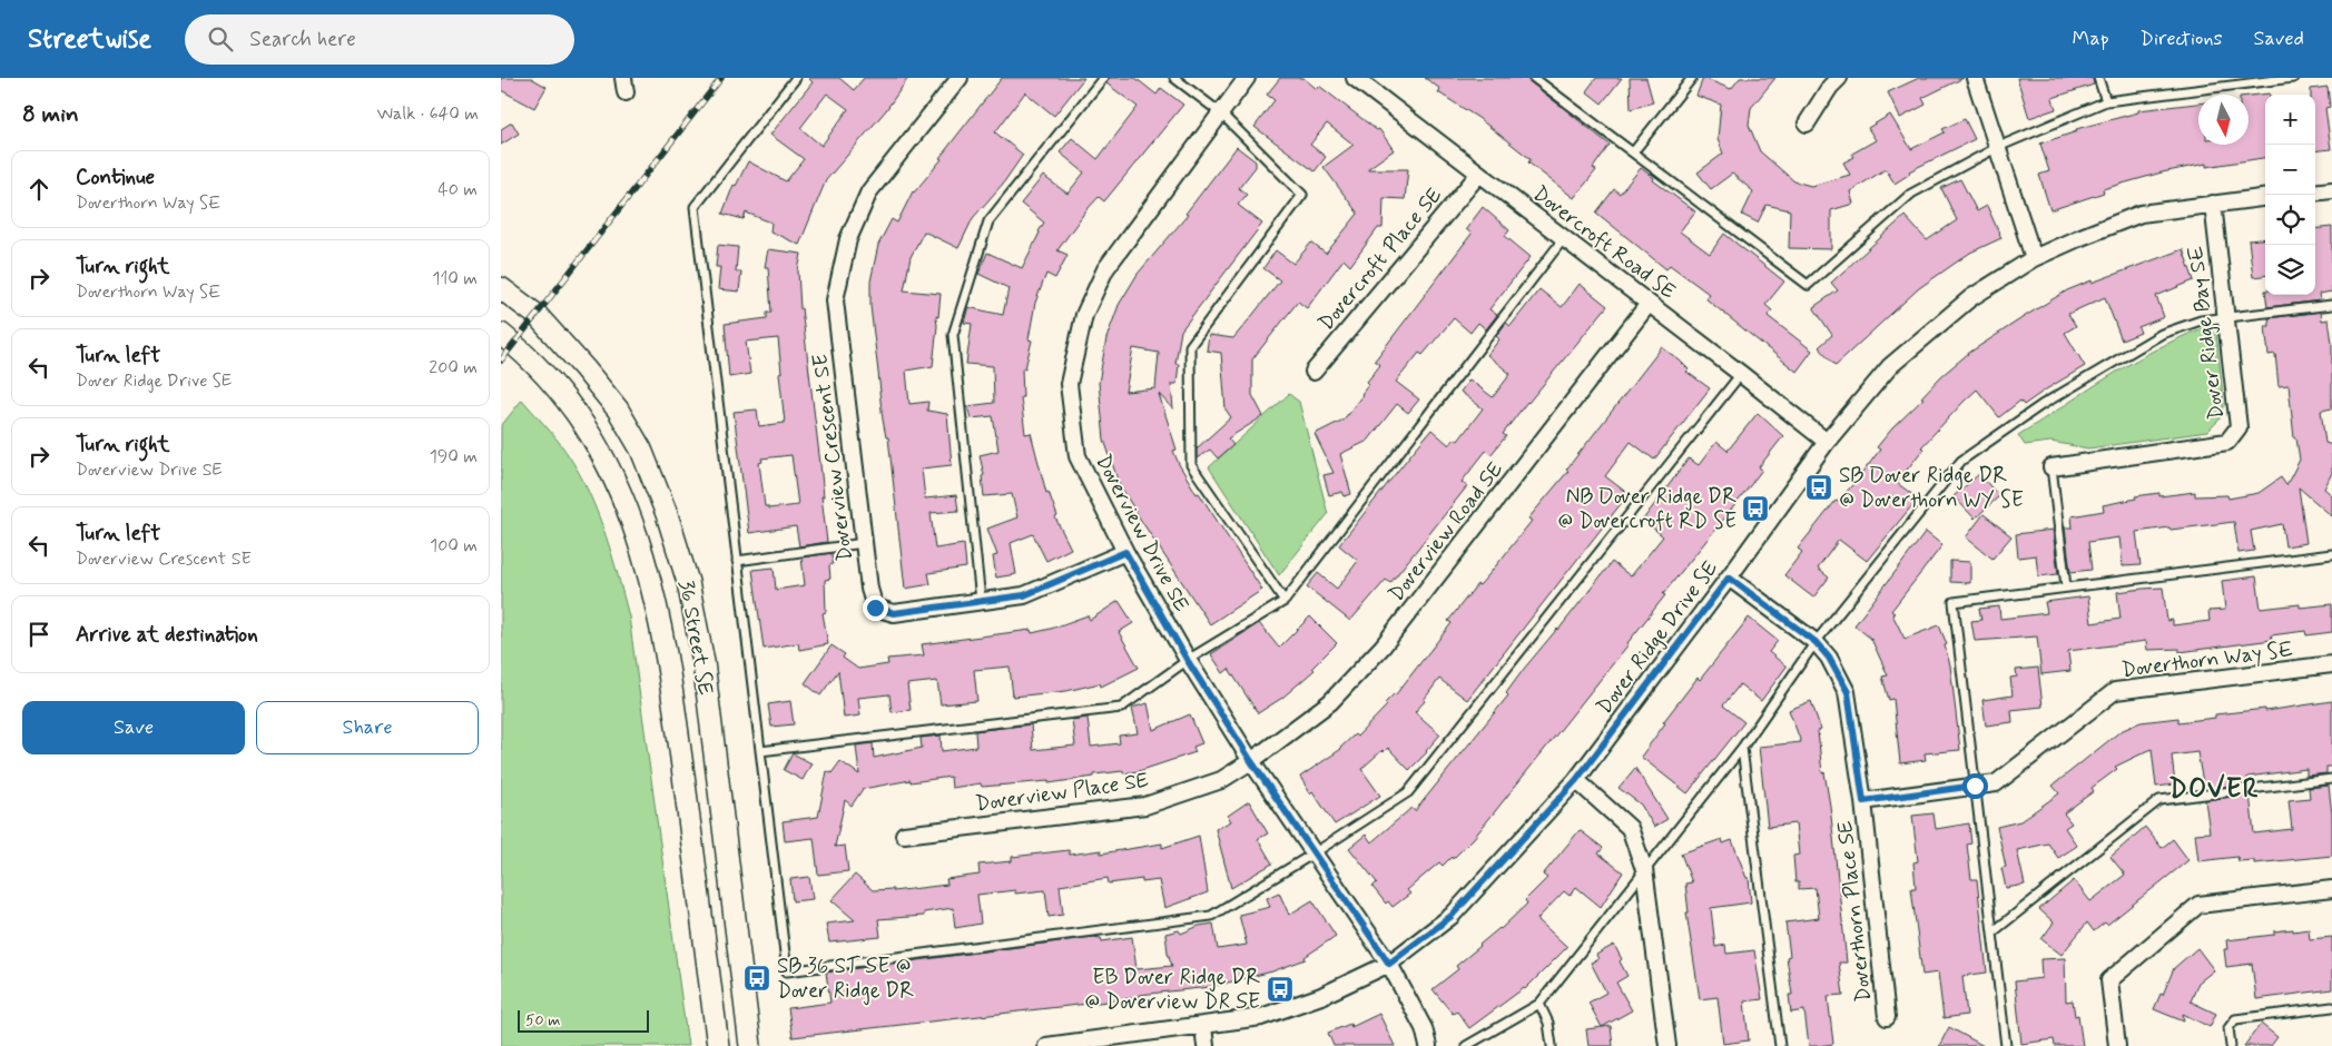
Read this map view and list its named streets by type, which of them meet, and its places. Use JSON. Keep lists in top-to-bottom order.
{
  "streets": {
    "main road": ["36 Street SE"],
    "street": [
      "Dovercroft Road SE",
      "Dovercroft Place SE",
      "Dover Ridge Bay SE",
      "Doverview Crescent SE",
      "Doverview Road SE",
      "Doverview Drive SE",
      "Dover Ridge Drive SE",
      "Doverthorn Way SE",
      "Doverview Place SE",
      "Doverthorn Place SE"
    ]
  },
  "crossings": [
    ["Dovercroft Road SE", "Dovercroft Place SE"],
    ["Dovercroft Road SE", "Doverview Road SE"],
    ["Dovercroft Road SE", "Dover Ridge Drive SE"],
    ["Dover Ridge Bay SE", "Dover Ridge Drive SE"],
    ["Doverview Crescent SE", "Doverview Drive SE"],
    ["Doverview Road SE", "Doverview Drive SE"],
    ["Doverview Road SE", "Doverview Place SE"],
    ["Doverview Drive SE", "Dover Ridge Drive SE"],
    ["Doverview Drive SE", "Doverview Place SE"],
    ["Doverthorn Way SE", "Doverthorn Place SE"]
  ],
  "districts": ["DOVER"],
  "places": {
    "bus stop": [
      "SB Dover Ridge DR @ Doverthorn WY SE",
      "NB Dover Ridge DR @ Dovercroft RD SE",
      "SB 36 ST SE @ Dover Ridge DR",
      "EB Dover Ridge DR @ Doverview DR SE"
    ]
  },
  "scale_bar": "50 m",
  "north": "bottom",
  "page": {
    "header": "Streetwise",
    "search": "Search here",
    "nav": ["Map", "Directions", "Saved"],
    "heading": ["8 min", "Walk · 640 m"],
    "map_buttons": ["+", "−"],
    "list": [
      ["Continue", "Doverthorn Way SE", "40 m"],
      ["Turn right", "Doverthorn Way SE", "110 m"],
      ["Turn left", "Dover Ridge Drive SE", "200 m"],
      ["Turn right", "Doverview Drive SE", "190 m"],
      ["Turn left", "Doverview Crescent SE", "100 m"],
      "Arrive at destination"
    ],
    "buttons": ["Save", "Share"],
    "scale": "50 m"
  }
}
